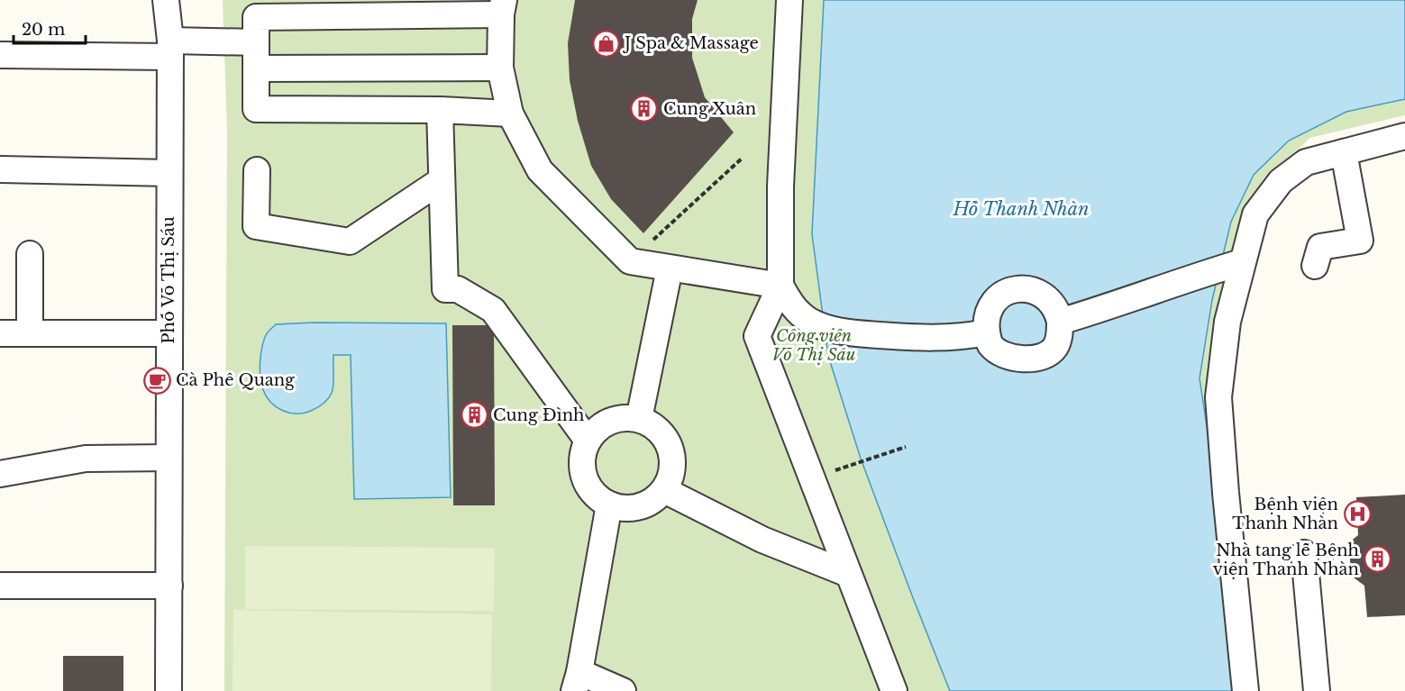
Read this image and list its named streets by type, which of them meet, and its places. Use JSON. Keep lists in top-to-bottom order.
{
  "streets": {
    "street": ["Phố Võ Thị Sáu"]
  },
  "water": ["Hồ Thanh Nhàn"],
  "parks": ["Công viên Võ Thị Sáu"],
  "places": {
    "shop": ["J Spa & Massage"],
    "building": ["Cung Xuân", "Cung Đình", "Nhà tang lễ Bệnh viện Thanh Nhàn"],
    "cafe": ["Cà Phê Quang"],
    "hospital": ["Bệnh viện Thanh Nhàn"]
  },
  "scale_bar": "20 m"
}
